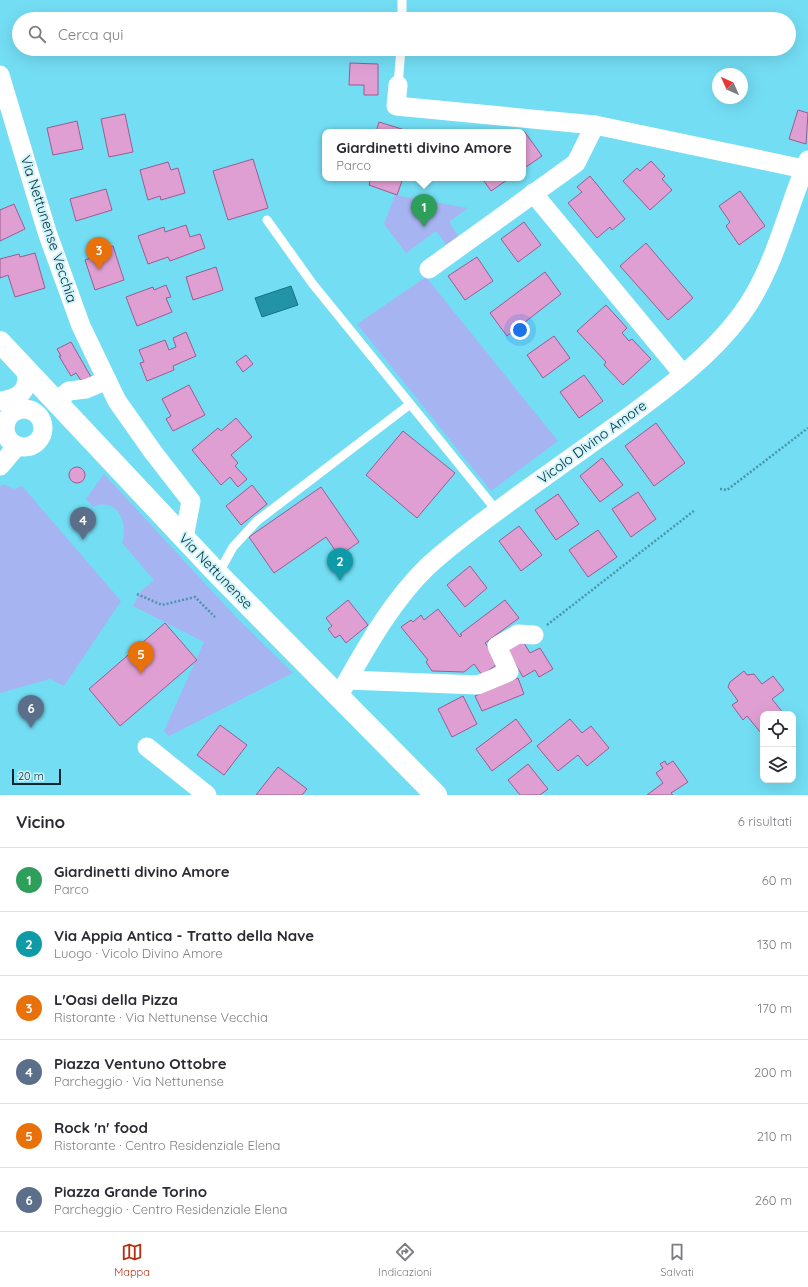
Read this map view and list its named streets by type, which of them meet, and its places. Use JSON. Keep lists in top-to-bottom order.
{
  "streets": {
    "main road": ["Via Nettunense"],
    "street": ["Via Nettunense Vecchia", "Vicolo Divino Amore"]
  },
  "crossings": [
    ["Via Nettunense Vecchia", "Via Nettunense"],
    ["Vicolo Divino Amore", "Via Nettunense"]
  ],
  "scale_bar": "20 m",
  "north": "top left",
  "page": {
    "search": "Cerca qui",
    "popup": ["Giardinetti divino Amore", "Parco"],
    "pins": [
      "1",
      "3",
      "4",
      "2",
      "5",
      "6"
    ],
    "scale": "20 m",
    "heading": ["Vicino", "6 risultati"],
    "list": [
      {
        "mark": "1",
        "name": "Giardinetti divino Amore",
        "note": "Parco",
        "value": "60 m"
      },
      {
        "mark": "2",
        "name": "Via Appia Antica - Tratto della Nave",
        "note": "Luogo · Vicolo Divino Amore",
        "value": "130 m"
      },
      {
        "mark": "3",
        "name": "L'Oasi della Pizza",
        "note": "Ristorante · Via Nettunense Vecchia",
        "value": "170 m"
      },
      {
        "mark": "4",
        "name": "Piazza Ventuno Ottobre",
        "note": "Parcheggio · Via Nettunense",
        "value": "200 m"
      },
      {
        "mark": "5",
        "name": "Rock 'n' food",
        "note": "Ristorante · Centro Residenziale Elena",
        "value": "210 m"
      },
      {
        "mark": "6",
        "name": "Piazza Grande Torino",
        "note": "Parcheggio · Centro Residenziale Elena",
        "value": "260 m"
      }
    ],
    "nav": ["Mappa", "Indicazioni", "Salvati"]
  }
}
